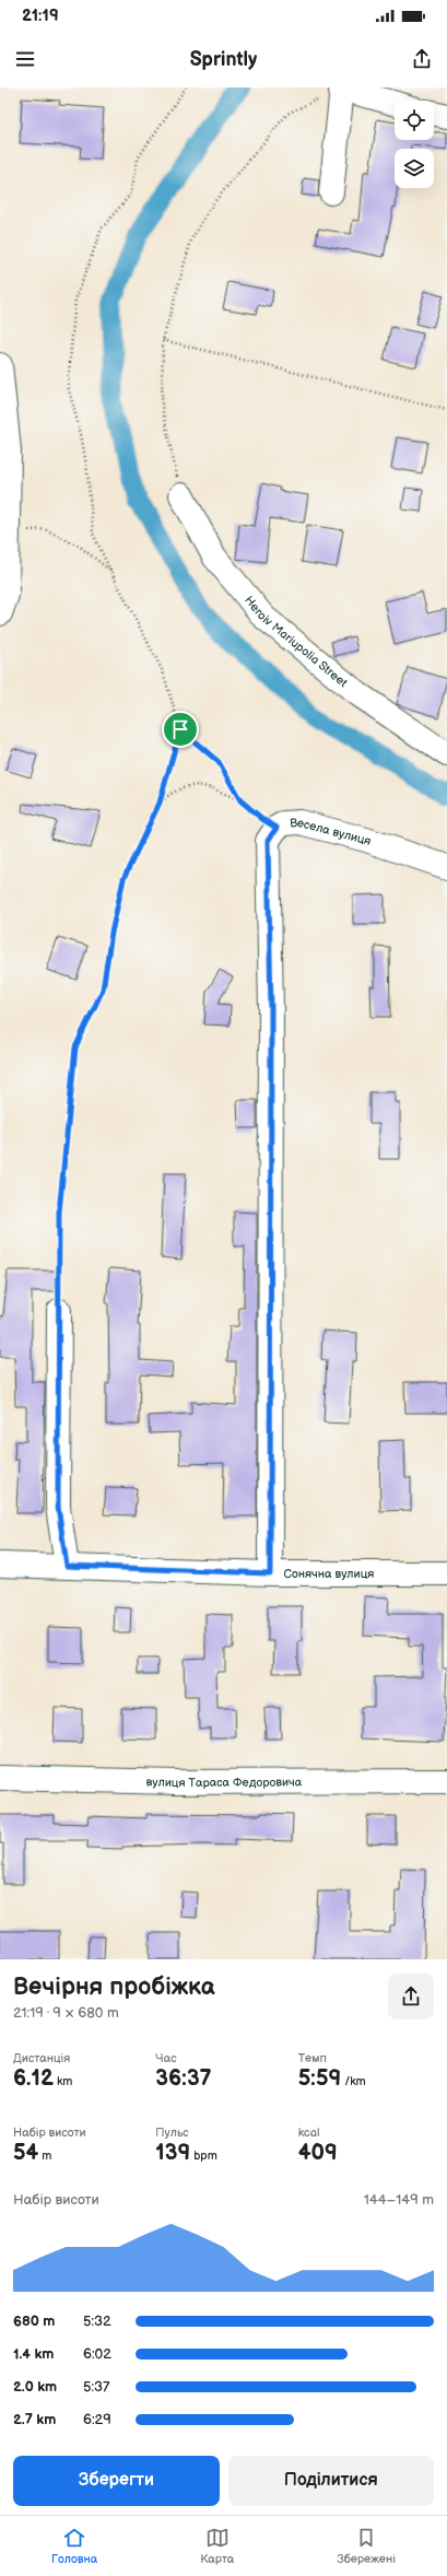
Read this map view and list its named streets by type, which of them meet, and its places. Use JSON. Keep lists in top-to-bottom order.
{
  "streets": {
    "street": [
      "Heroiv Mariupolia Street",
      "Весела вулиця",
      "Сонячна вулиця",
      "вулиця Тараса Федоровича"
    ]
  },
  "crossings": [
    ["Весела вулиця", "Сонячна вулиця"]
  ],
  "page": {
    "status": "21:19",
    "header": "Sprintly",
    "heading": ["Вечірня пробіжка", "21:19 · 9 × 680 m"],
    "stats": [
      ["Дистанція", "6.12 km"],
      ["Час", "36:37"],
      ["Темп", "5:59 /km"],
      ["Набір висоти", "54 m"],
      ["Пульс", "139 bpm"],
      ["kcal", "409"]
    ],
    "chart": ["Набір висоти", "144–149 m"],
    "list": [
      {
        "name": "680 m",
        "note": "5:32"
      },
      {
        "name": "1.4 km",
        "note": "6:02"
      },
      {
        "name": "2.0 km",
        "note": "5:37"
      },
      {
        "name": "2.7 km",
        "note": "6:29"
      }
    ],
    "buttons": ["Зберегти", "Поділитися"],
    "tabs": ["Головна", "Карта", "Збережені"]
  }
}
